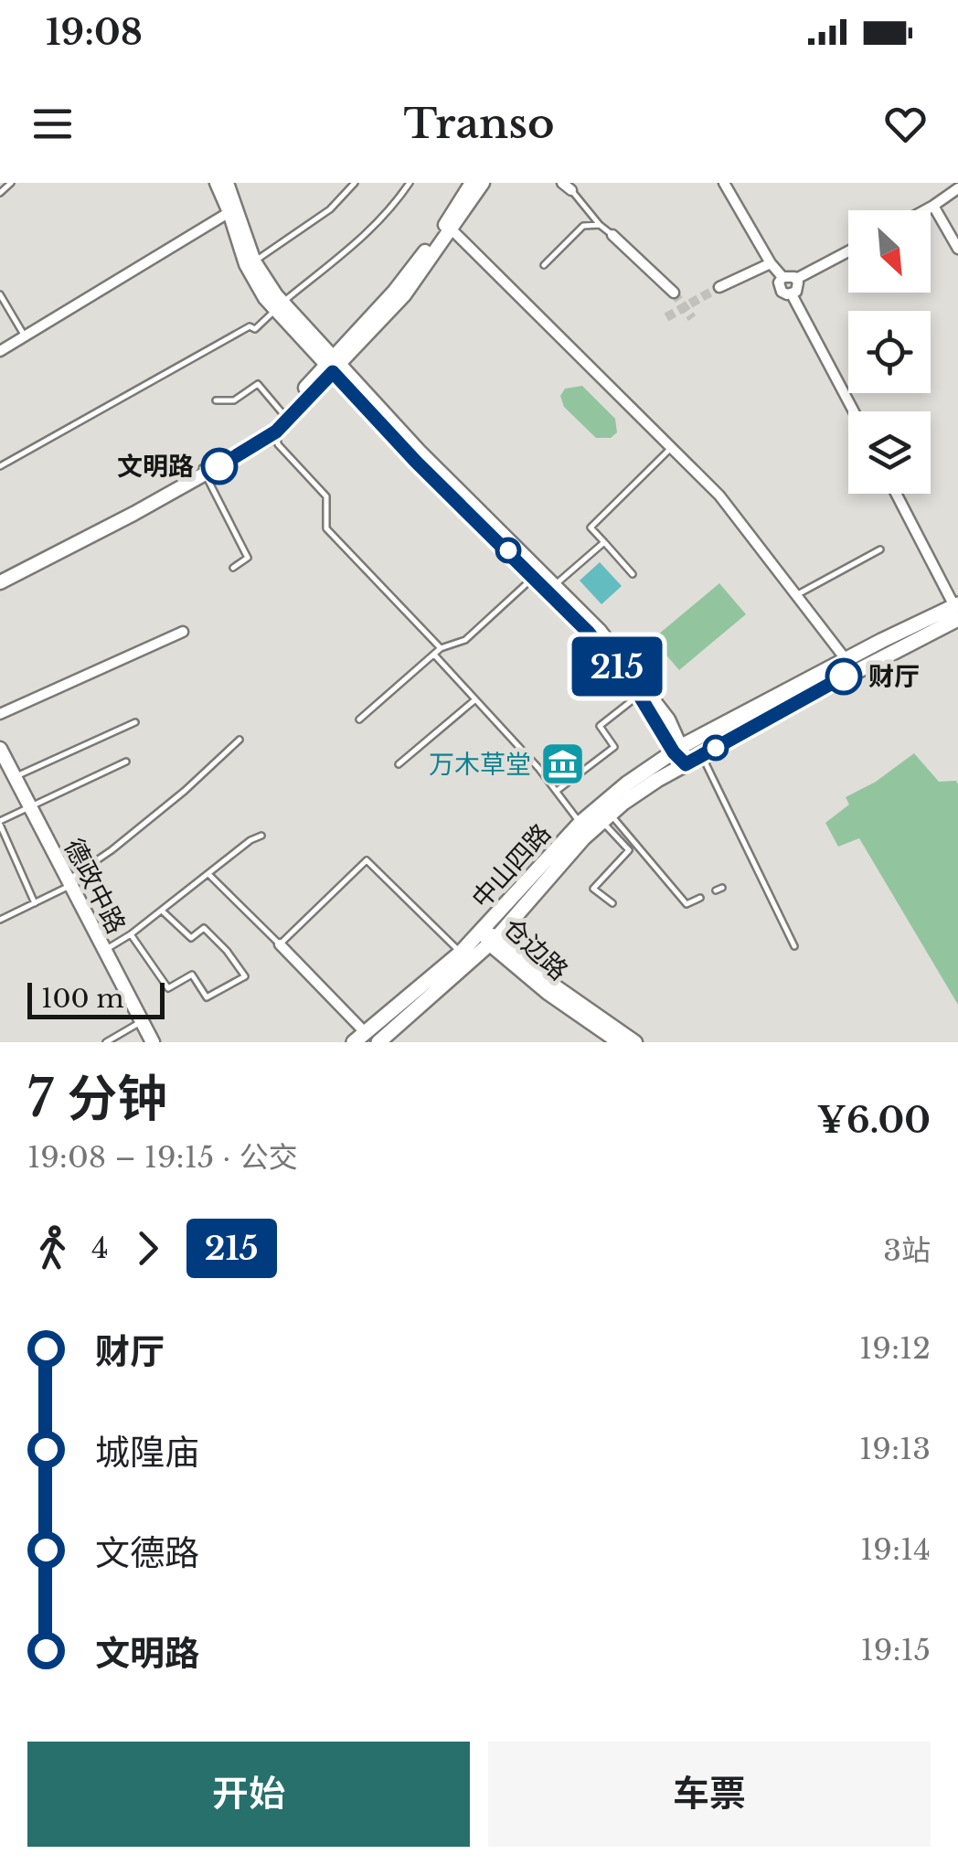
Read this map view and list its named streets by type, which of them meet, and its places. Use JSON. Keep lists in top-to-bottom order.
{
  "streets": {
    "main road": ["中山四路", "德政中路", "仓边路"]
  },
  "crossings": [
    ["中山四路", "仓边路"]
  ],
  "places": {
    "other": ["文明路", "财厅"],
    "museum": ["万木草堂"]
  },
  "lines": ["bus line 215"],
  "scale_bar": "100 m",
  "north": "bottom right",
  "page": {
    "status": "19:08",
    "header": "Transo",
    "on_map": "215",
    "scale": "100 m",
    "heading": ["7 分钟", "19:08 – 19:15 · 公交", "¥6.00"],
    "legs": ["4", "215", "3站"],
    "list": [
      {
        "name": "财厅",
        "value": "19:12"
      },
      {
        "name": "城隍庙",
        "value": "19:13"
      },
      {
        "name": "文德路",
        "value": "19:14"
      },
      {
        "name": "文明路",
        "value": "19:15"
      }
    ],
    "buttons": ["开始", "车票"]
  }
}
